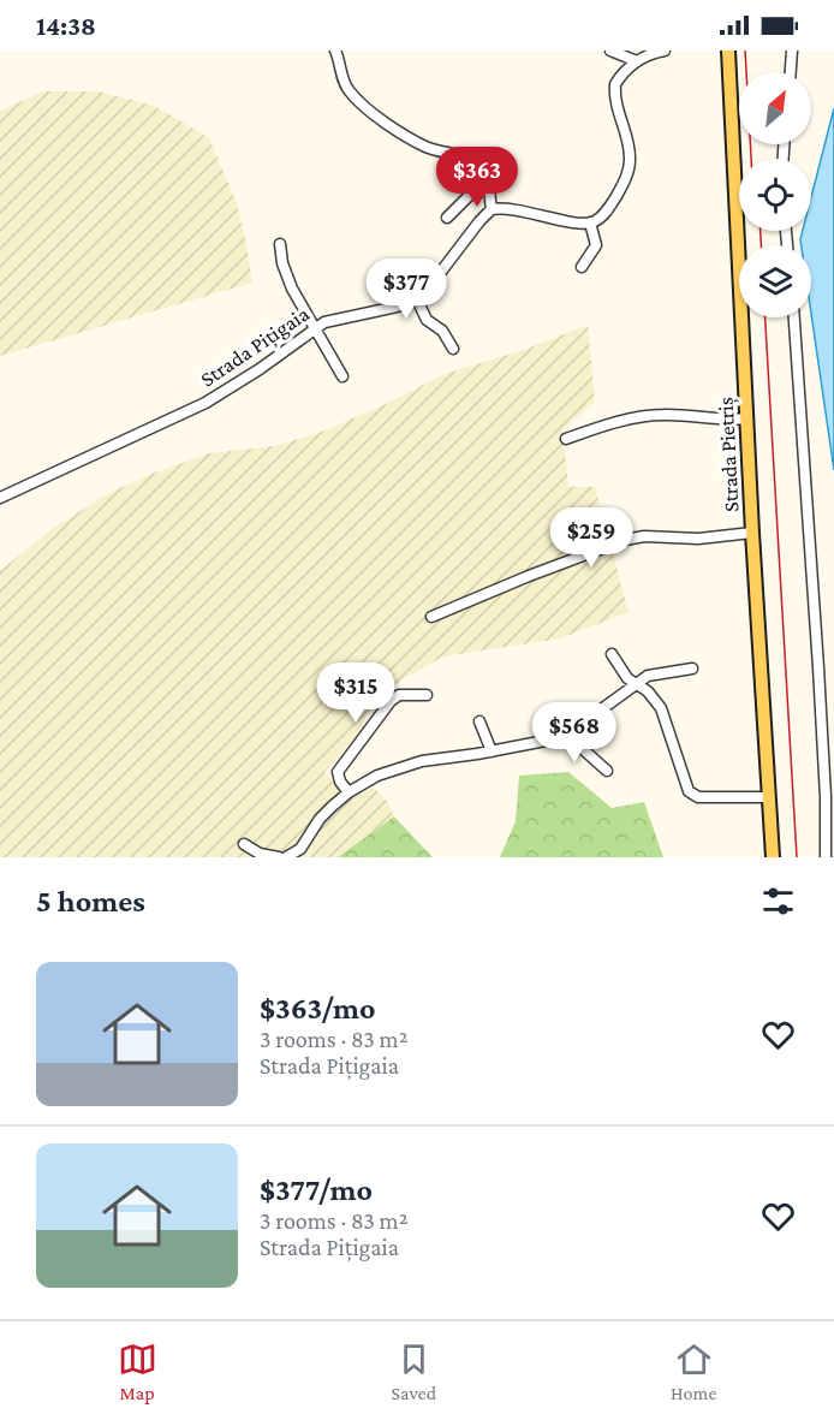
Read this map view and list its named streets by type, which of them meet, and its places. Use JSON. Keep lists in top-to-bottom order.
{
  "streets": {
    "main road": ["Strada Pietriș"],
    "street": ["Strada Pițigaia"]
  },
  "north": "top right",
  "page": {
    "status": "14:38",
    "price": [
      "$363",
      "$377",
      "$259",
      "$315",
      "$568"
    ],
    "heading": "5 homes",
    "list": [
      {
        "name": "$363/mo",
        "note": "3 rooms · 83 m² · Strada Pițigaia"
      },
      {
        "name": "$377/mo",
        "note": "3 rooms · 83 m² · Strada Pițigaia"
      }
    ],
    "tabs": ["Map", "Saved", "Home"]
  }
}
